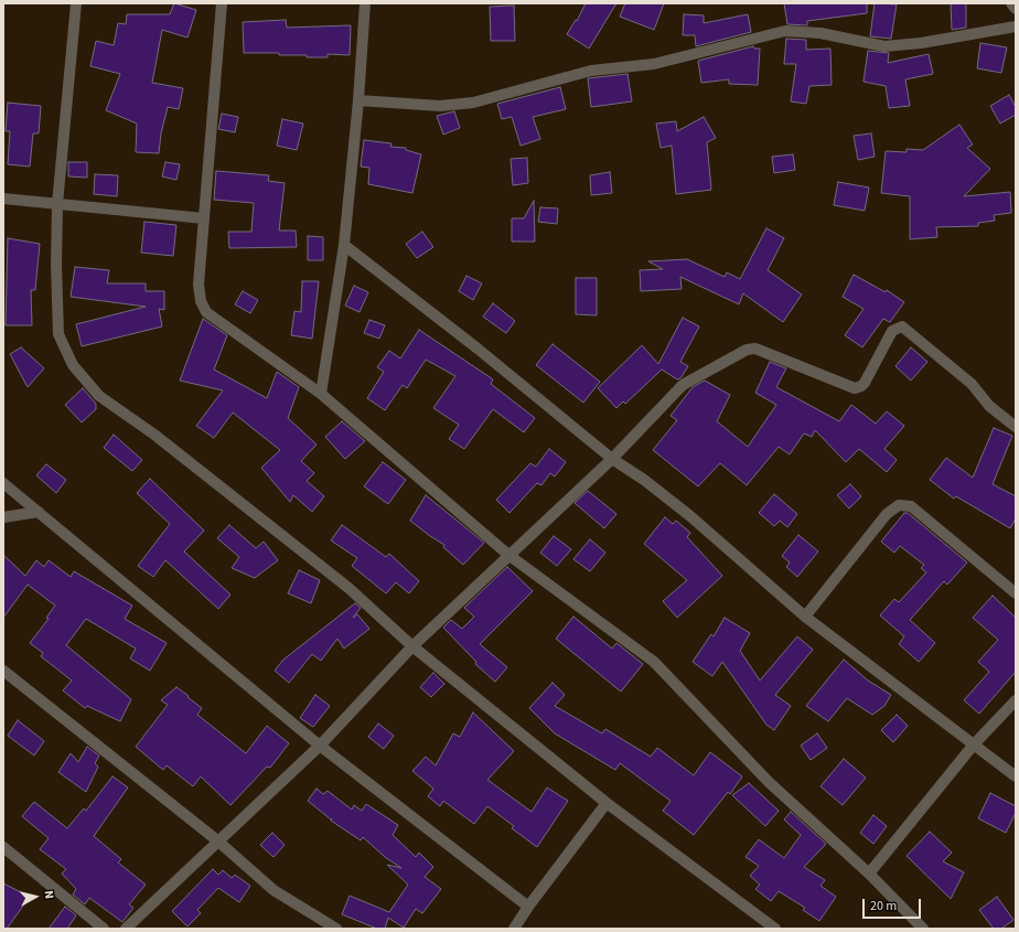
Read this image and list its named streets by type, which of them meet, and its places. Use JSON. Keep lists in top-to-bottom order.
{
  "scale_bar": "20 m",
  "north": "right"
}
